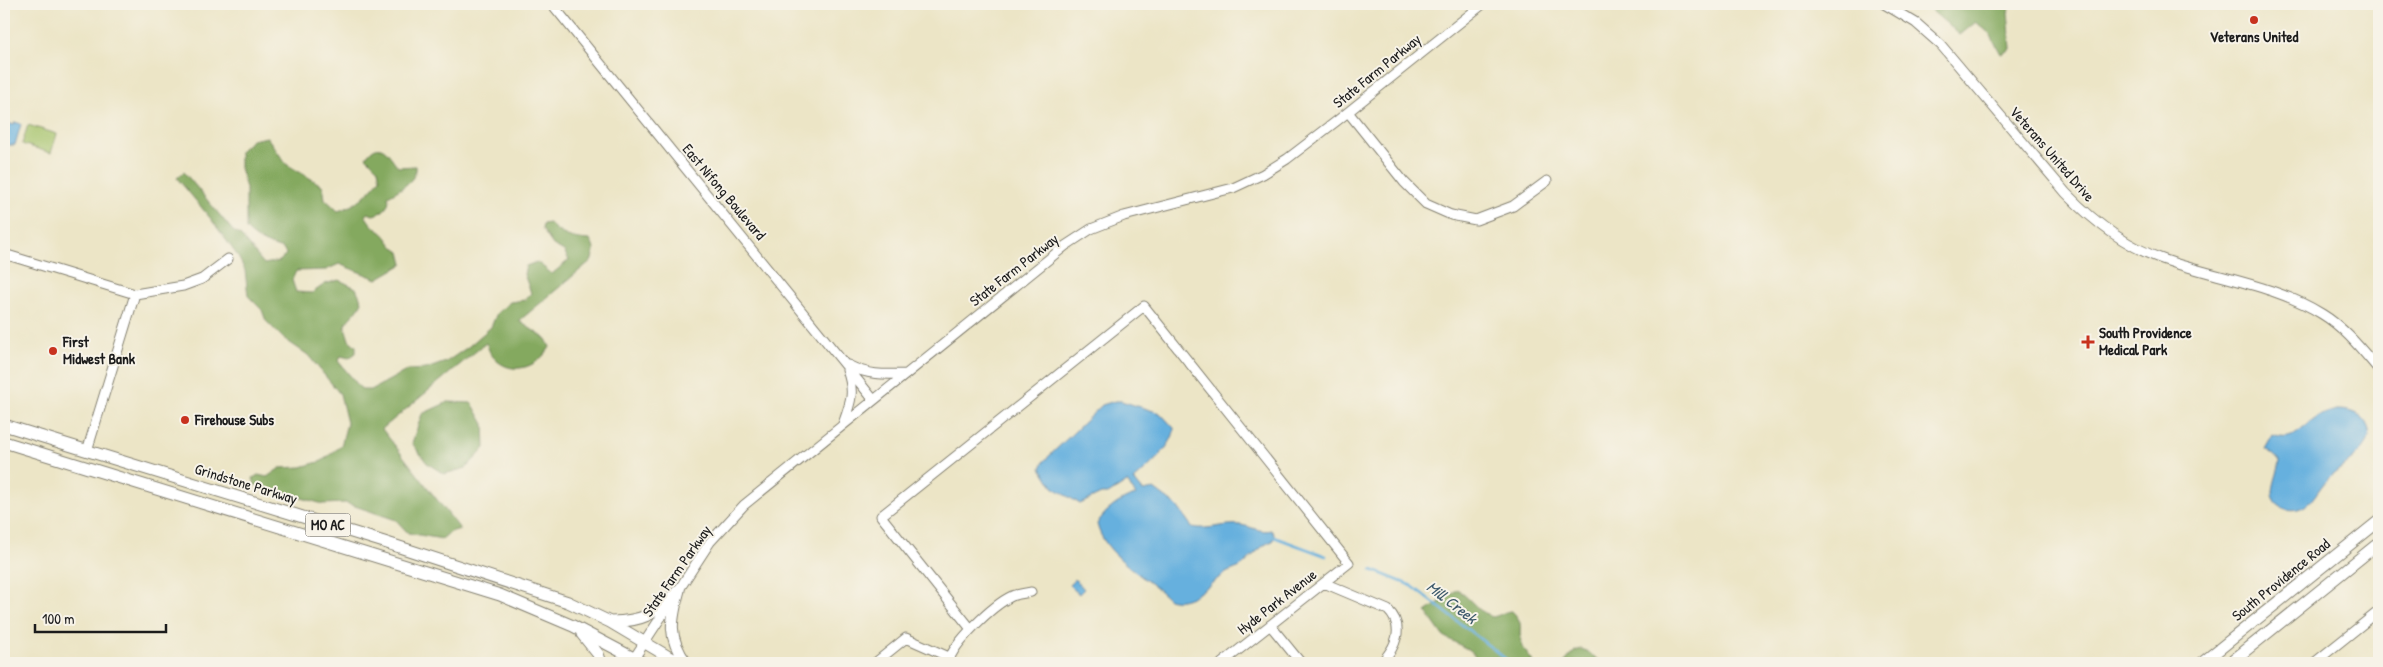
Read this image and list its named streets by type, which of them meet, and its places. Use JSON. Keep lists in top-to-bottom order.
{
  "streets": {
    "main road": ["Grindstone Parkway", "MO AC", "South Providence Road"],
    "street": [
      "State Farm Parkway",
      "Veterans United Drive",
      "East Nifong Boulevard",
      "Hyde Park Avenue"
    ]
  },
  "crossings": [
    ["State Farm Parkway", "East Nifong Boulevard"],
    ["State Farm Parkway", "Grindstone Parkway"],
    ["State Farm Parkway", "MO AC"],
    ["Grindstone Parkway", "MO AC"]
  ],
  "water": ["Mill Creek"],
  "places": {
    "other": ["Veterans United", "First Midwest Bank", "Firehouse Subs"],
    "health": ["South Providence Medical Park"]
  },
  "scale_bar": "100 m"
}
